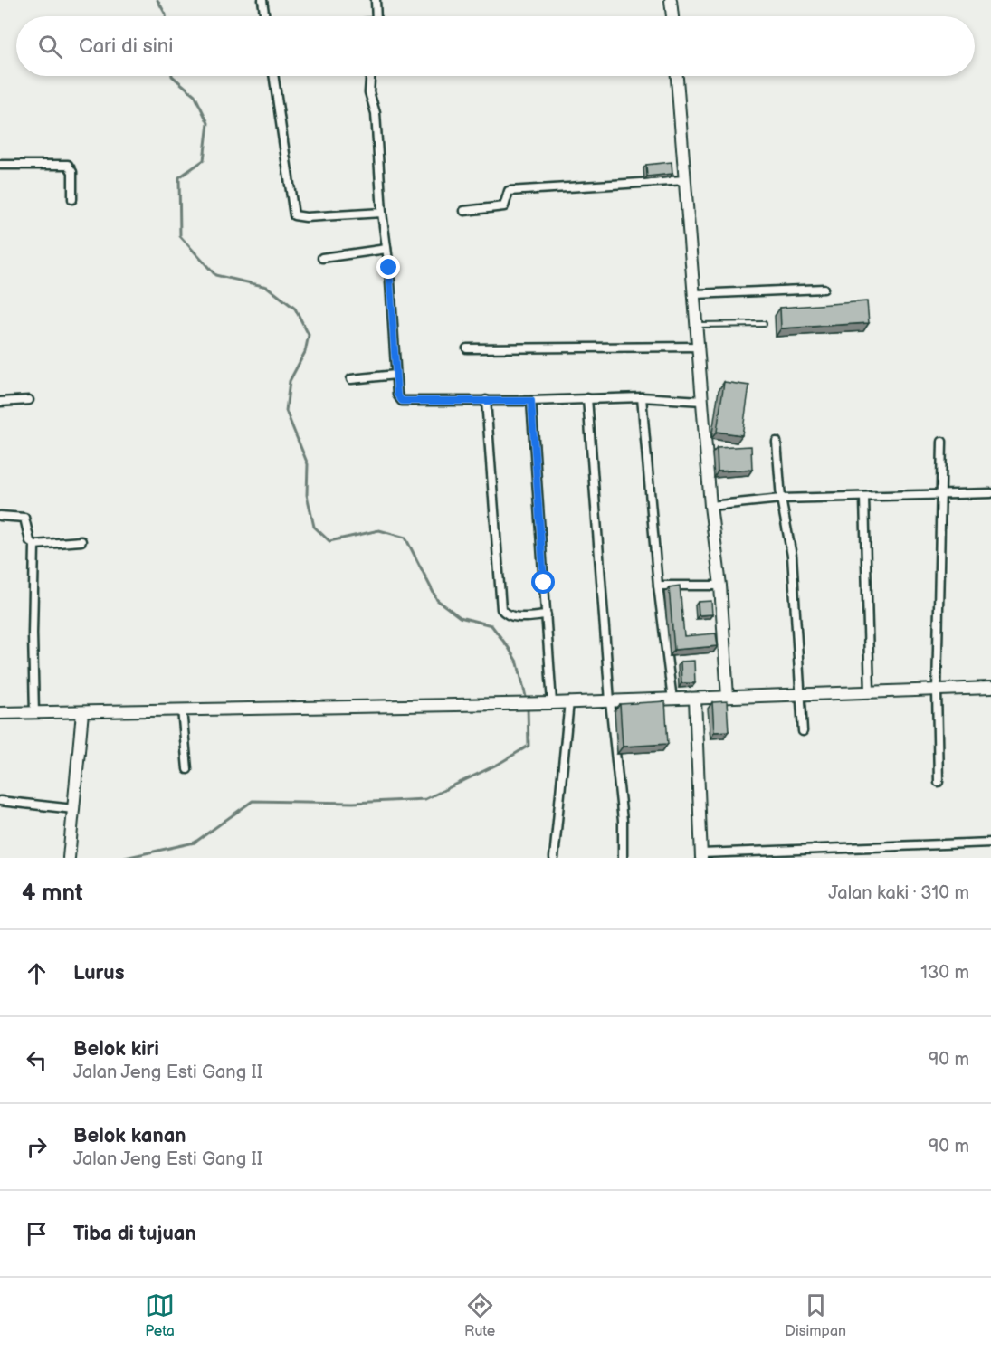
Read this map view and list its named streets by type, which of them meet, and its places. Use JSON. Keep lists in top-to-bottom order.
{
  "page": {
    "search": "Cari di sini",
    "heading": ["4 mnt", "Jalan kaki · 310 m"],
    "list": [
      ["Lurus", "130 m"],
      ["Belok kiri", "Jalan Jeng Esti Gang II", "90 m"],
      ["Belok kanan", "Jalan Jeng Esti Gang II", "90 m"],
      "Tiba di tujuan"
    ],
    "nav": ["Peta", "Rute", "Disimpan"]
  }
}
